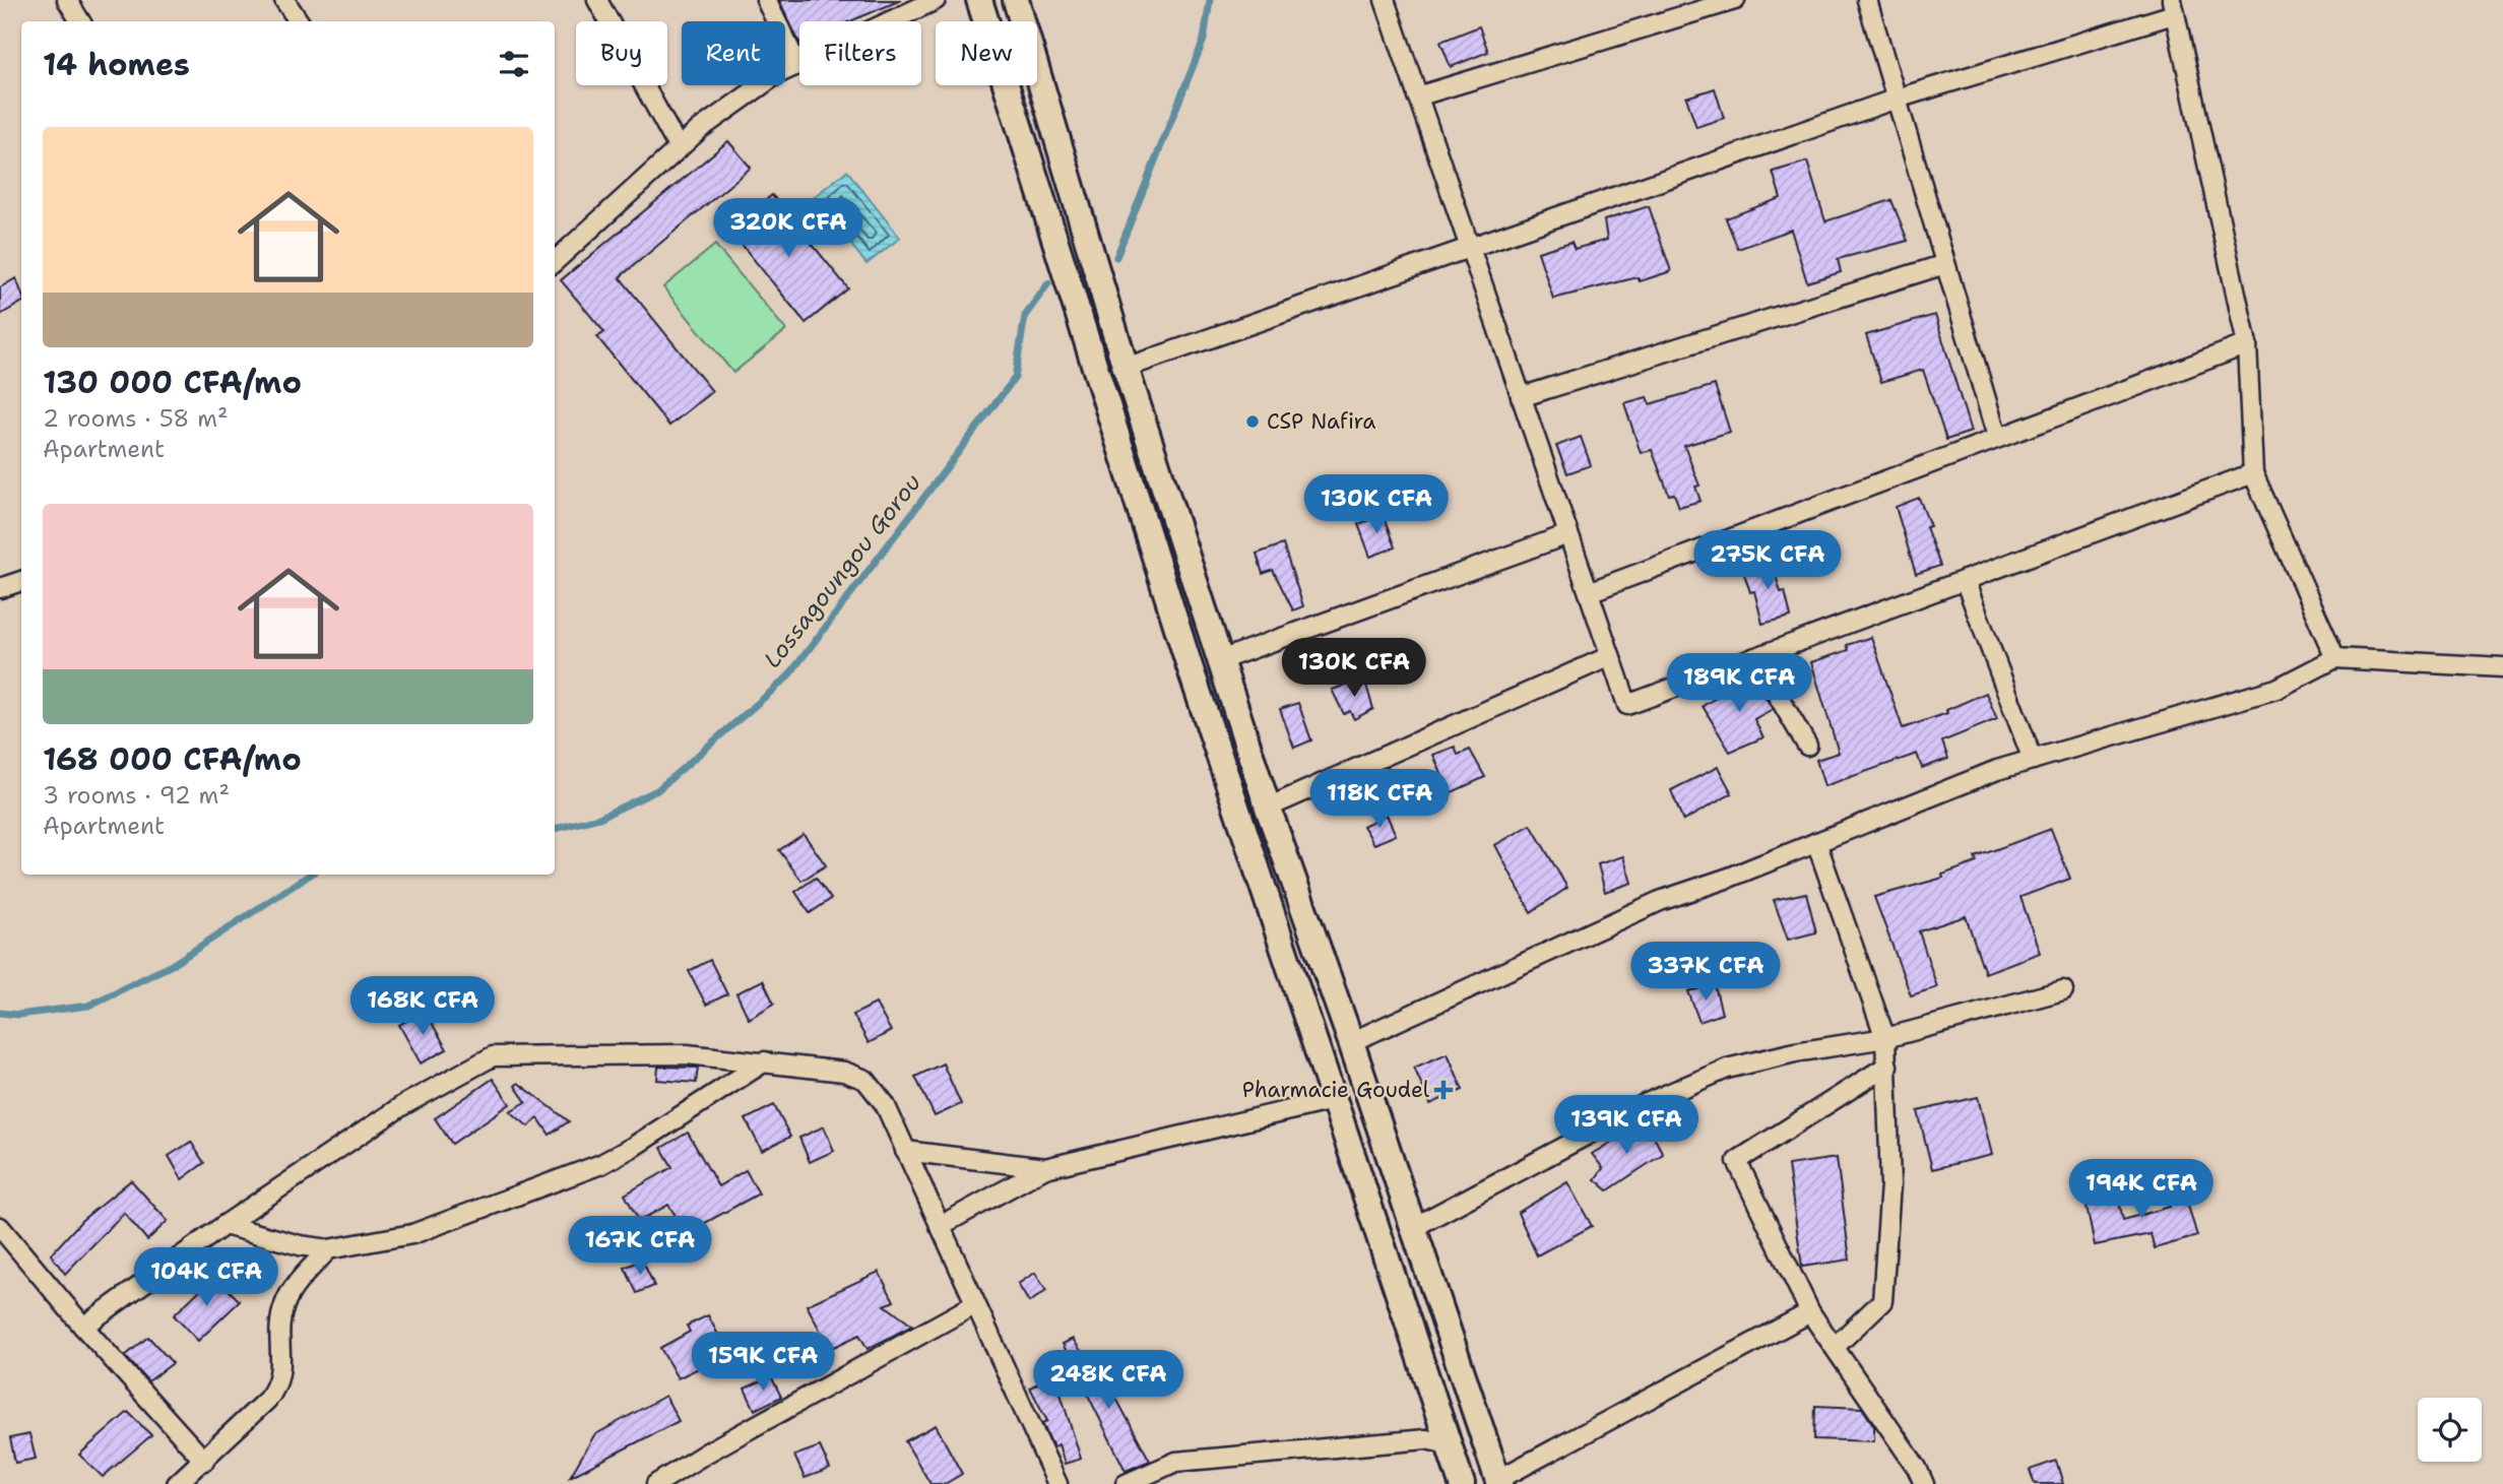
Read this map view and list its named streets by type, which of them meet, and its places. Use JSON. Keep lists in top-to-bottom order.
{
  "water": ["Lossagoungou Gorou"],
  "places": {
    "other": ["CSP Nafira"],
    "health": ["Pharmacie Goudel"]
  },
  "page": {
    "chip": [
      "Buy",
      "Rent",
      "Filters",
      "New"
    ],
    "heading": "14 homes",
    "list": [
      {
        "name": "130 000 CFA/mo",
        "note": "2 rooms · 58 m² · Apartment"
      },
      {
        "name": "168 000 CFA/mo",
        "note": "3 rooms · 92 m² · Apartment"
      }
    ],
    "price": [
      "320K CFA",
      "130K CFA",
      "275K CFA",
      "130K CFA",
      "189K CFA",
      "118K CFA",
      "337K CFA",
      "168K CFA",
      "139K CFA",
      "194K CFA",
      "167K CFA",
      "104K CFA",
      "159K CFA",
      "248K CFA"
    ]
  }
}
